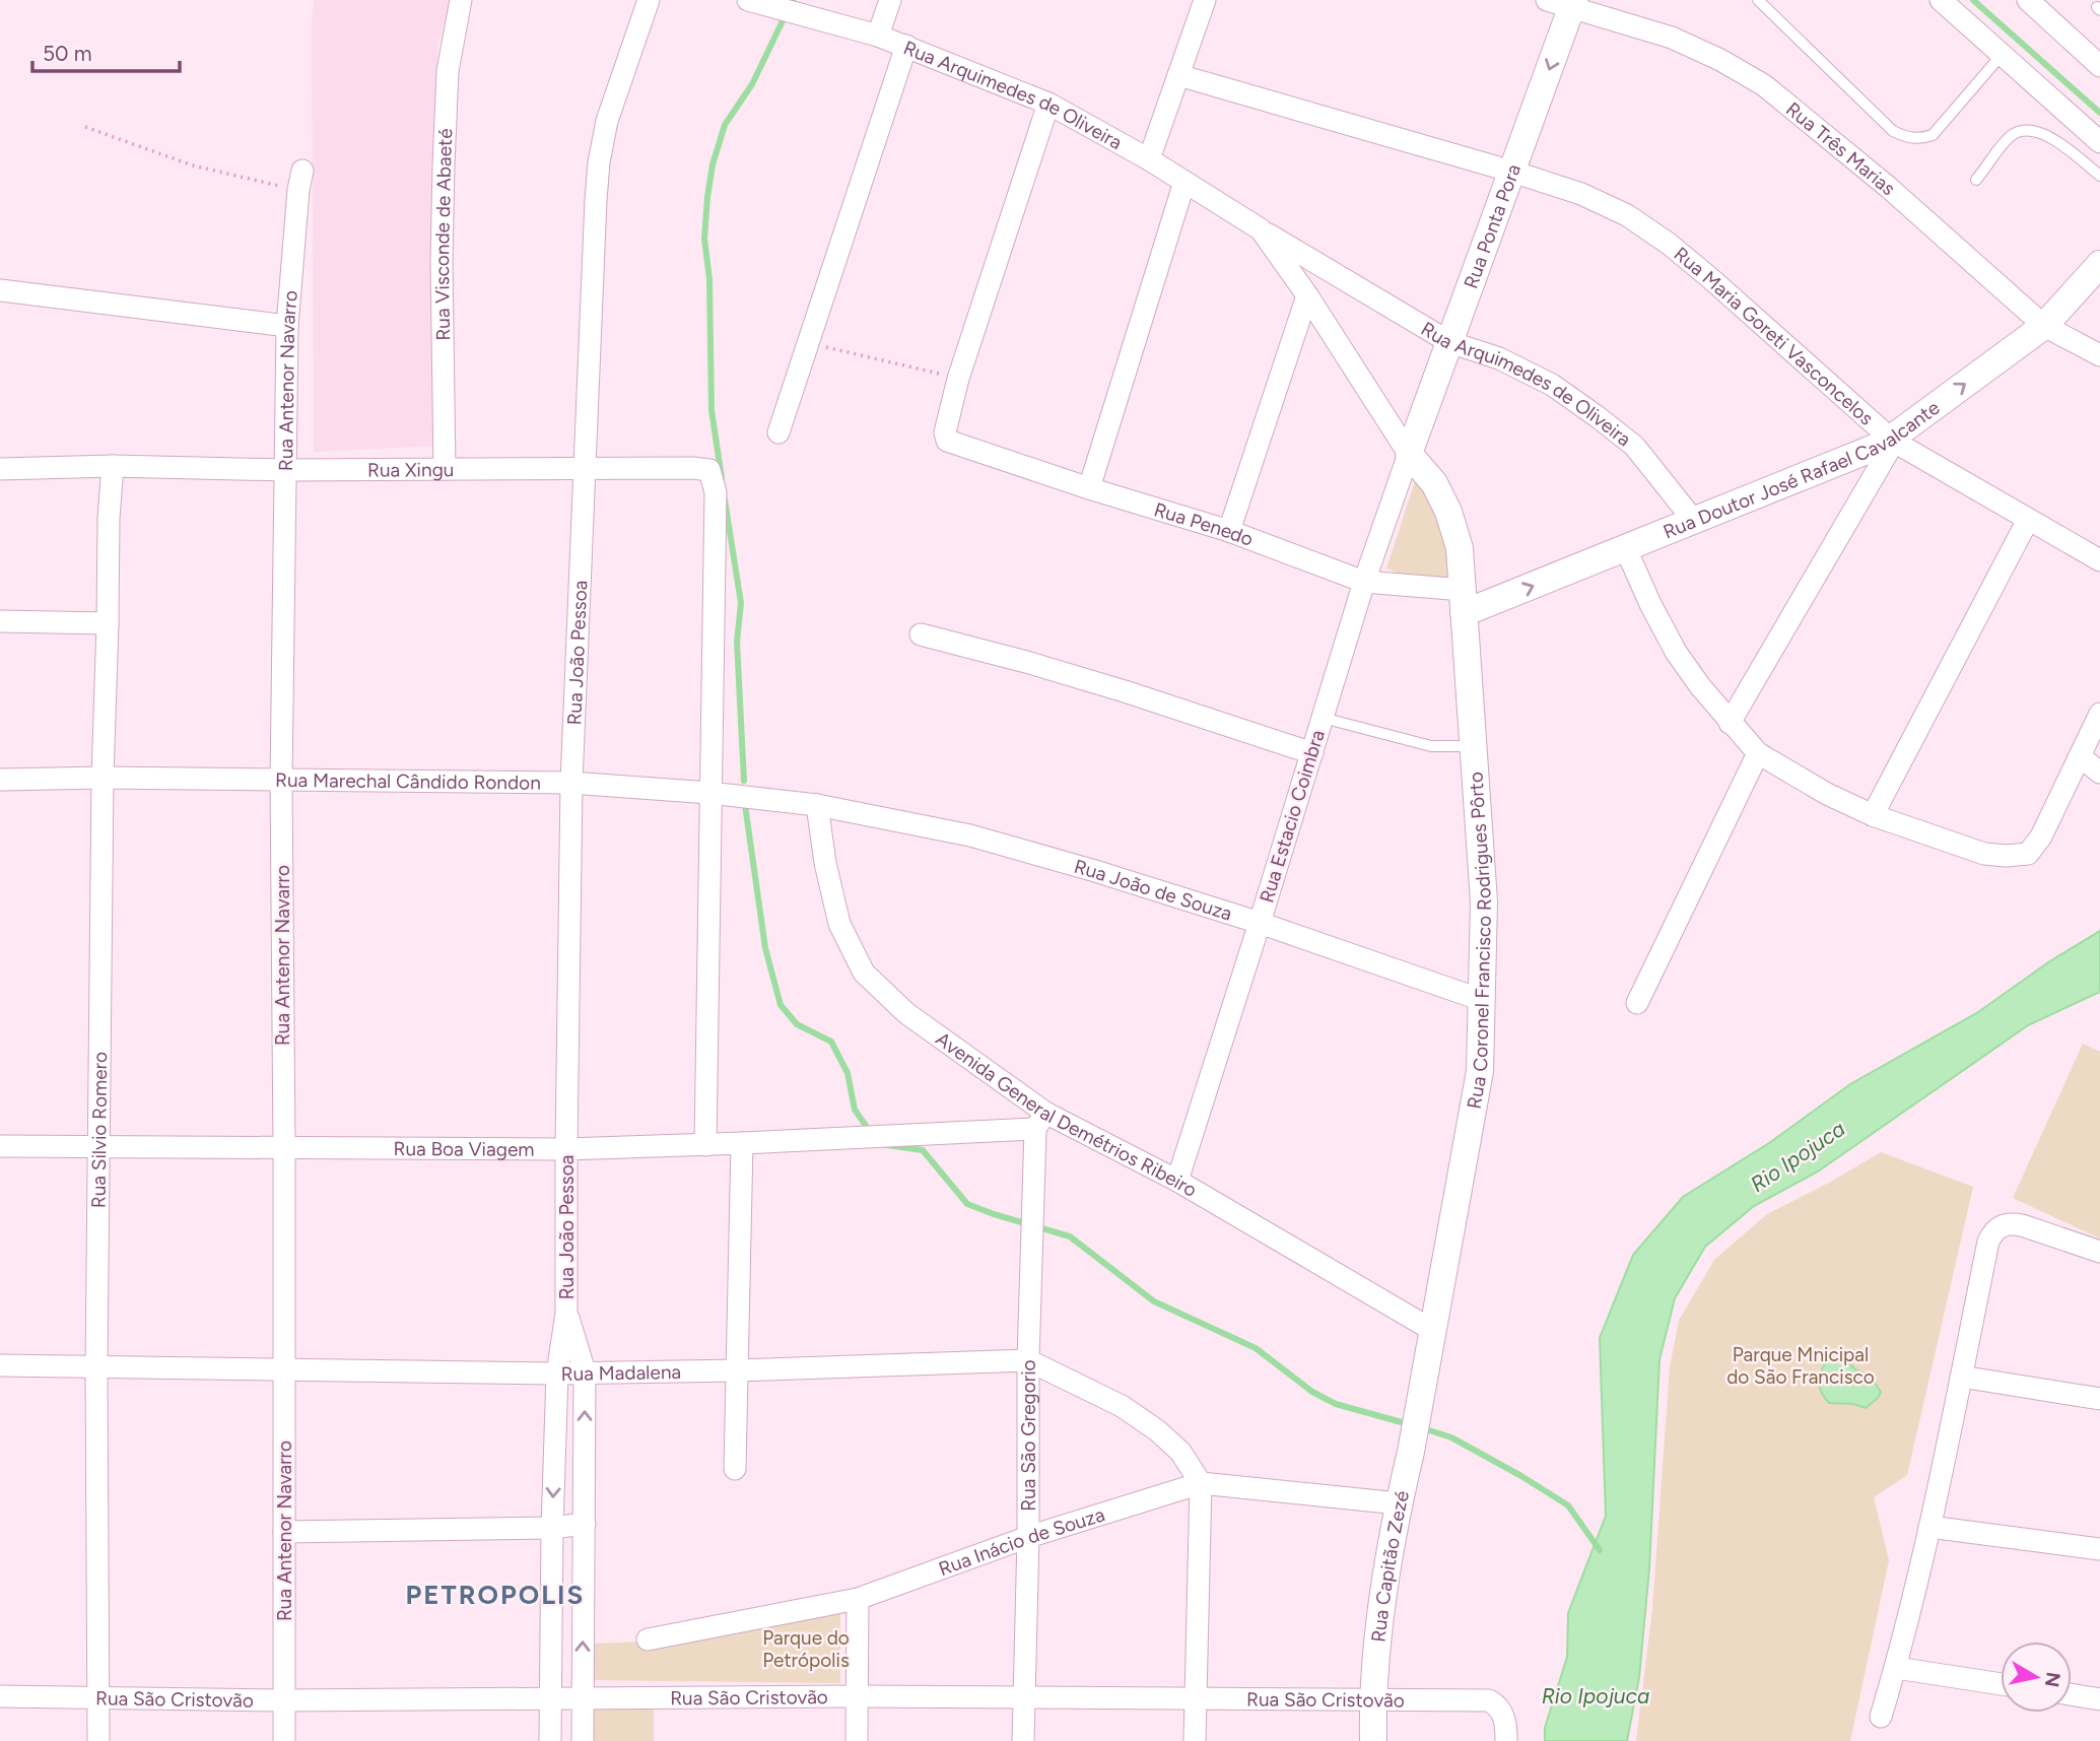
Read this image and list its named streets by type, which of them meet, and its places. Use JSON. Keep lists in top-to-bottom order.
{
  "streets": {
    "street": [
      "Rua Arquimedes de Oliveira",
      "Rua Três Marias",
      "Rua Ponta Pora",
      "Rua Visconde de Abaeté",
      "Rua Maria Goreti Vasconcelos",
      "Rua Antenor Navarro",
      "Rua Doutor José Rafael Cavalcante",
      "Rua Xingu",
      "Rua Penedo",
      "Rua João Pessoa",
      "Rua Marechal Cândido Rondon",
      "Rua Estacio Coimbra",
      "Rua João de Souza",
      "Rua Coronel Francisco Rodrigues Pôrto",
      "Avenida General Demétrios Ribeiro",
      "Rua Silvio Romero",
      "Rua Boa Viagem",
      "Rua Madalena",
      "Rua São Gregorio",
      "Rua Inácio de Souza",
      "Rua Capitão Zezé",
      "Rua São Cristovão"
    ]
  },
  "crossings": [
    ["Rua Arquimedes de Oliveira", "Rua Ponta Pora"],
    ["Rua Arquimedes de Oliveira", "Rua Doutor José Rafael Cavalcante"],
    ["Rua Arquimedes de Oliveira", "Rua Estacio Coimbra"],
    ["Rua Arquimedes de Oliveira", "Rua Coronel Francisco Rodrigues Pôrto"],
    ["Rua Três Marias", "Rua Ponta Pora"],
    ["Rua Três Marias", "Rua Doutor José Rafael Cavalcante"],
    ["Rua Ponta Pora", "Rua Maria Goreti Vasconcelos"],
    ["Rua Ponta Pora", "Rua Estacio Coimbra"],
    ["Rua Ponta Pora", "Rua Coronel Francisco Rodrigues Pôrto"],
    ["Rua Visconde de Abaeté", "Rua Xingu"],
    ["Rua Maria Goreti Vasconcelos", "Rua Doutor José Rafael Cavalcante"],
    ["Rua Antenor Navarro", "Rua Xingu"],
    ["Rua Antenor Navarro", "Rua Marechal Cândido Rondon"],
    ["Rua Antenor Navarro", "Rua Boa Viagem"],
    ["Rua Antenor Navarro", "Rua Madalena"],
    ["Rua Antenor Navarro", "Rua São Cristovão"],
    ["Rua Doutor José Rafael Cavalcante", "Rua Penedo"],
    ["Rua Doutor José Rafael Cavalcante", "Rua Coronel Francisco Rodrigues Pôrto"],
    ["Rua Xingu", "Rua João Pessoa"],
    ["Rua Xingu", "Rua Marechal Cândido Rondon"],
    ["Rua Xingu", "Rua Silvio Romero"],
    ["Rua Penedo", "Rua Estacio Coimbra"],
    ["Rua Penedo", "Rua Coronel Francisco Rodrigues Pôrto"],
    ["Rua João Pessoa", "Rua Marechal Cândido Rondon"],
    ["Rua João Pessoa", "Rua Boa Viagem"],
    ["Rua João Pessoa", "Rua Madalena"],
    ["Rua João Pessoa", "Rua São Cristovão"],
    ["Rua Marechal Cândido Rondon", "Rua João de Souza"],
    ["Rua Marechal Cândido Rondon", "Avenida General Demétrios Ribeiro"],
    ["Rua Marechal Cândido Rondon", "Rua Silvio Romero"],
    ["Rua Estacio Coimbra", "Rua João de Souza"],
    ["Rua Estacio Coimbra", "Rua Coronel Francisco Rodrigues Pôrto"],
    ["Rua Estacio Coimbra", "Avenida General Demétrios Ribeiro"],
    ["Rua João de Souza", "Rua Coronel Francisco Rodrigues Pôrto"],
    ["Rua João de Souza", "Avenida General Demétrios Ribeiro"],
    ["Rua Coronel Francisco Rodrigues Pôrto", "Avenida General Demétrios Ribeiro"],
    ["Rua Coronel Francisco Rodrigues Pôrto", "Rua Capitão Zezé"],
    ["Avenida General Demétrios Ribeiro", "Rua Boa Viagem"],
    ["Avenida General Demétrios Ribeiro", "Rua São Gregorio"],
    ["Rua Silvio Romero", "Rua Boa Viagem"],
    ["Rua Silvio Romero", "Rua Madalena"],
    ["Rua Silvio Romero", "Rua São Cristovão"],
    ["Rua Boa Viagem", "Rua São Gregorio"],
    ["Rua Madalena", "Rua São Gregorio"],
    ["Rua Madalena", "Rua Inácio de Souza"],
    ["Rua São Gregorio", "Rua Inácio de Souza"],
    ["Rua São Gregorio", "Rua São Cristovão"],
    ["Rua Inácio de Souza", "Rua Capitão Zezé"],
    ["Rua Capitão Zezé", "Rua São Cristovão"]
  ],
  "one_way": ["Rua Ponta Pora", "Rua Doutor José Rafael Cavalcante"],
  "districts": ["PETROPOLIS"],
  "water": ["Rio Ipojuca"],
  "parks": ["Parque Mnicipal do São Francisco", "Parque do Petrópolis"],
  "scale_bar": "50 m",
  "north": "right"
}
